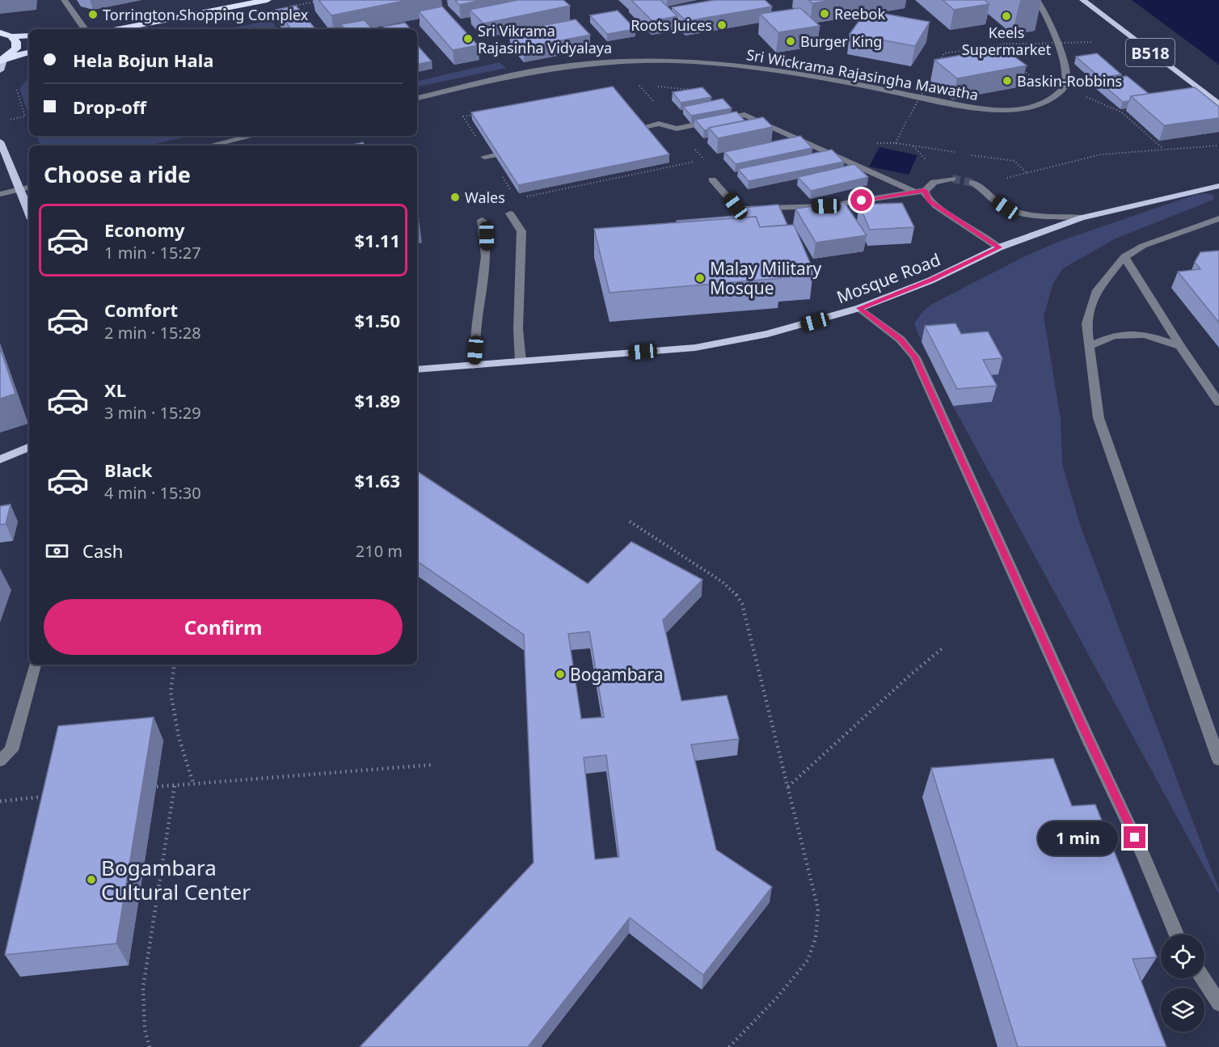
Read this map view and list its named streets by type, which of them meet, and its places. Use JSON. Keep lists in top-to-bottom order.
{
  "streets": {
    "main road": ["B518", "Mosque Road"],
    "street": ["Sri Wickrama Rajasingha Mawatha"]
  },
  "places": [
    "Reebok",
    "Torrington Shopping Complex",
    "Keels Supermarket",
    "Roots Juices",
    "Sri Vikrama Rajasinha Vidyalaya",
    "Burger King",
    "Baskin-Robbins",
    "Wales",
    "Malay Military Mosque",
    "Bogambara",
    "Bogambara Cultural Center"
  ],
  "page": {
    "banner": ["Hela Bojun Hala", "Drop-off"],
    "heading": "Choose a ride",
    "list": [
      {
        "name": "Economy",
        "note": "1 min · 15:27",
        "value": "$1.11"
      },
      {
        "name": "Comfort",
        "note": "2 min · 15:28",
        "value": "$1.50"
      },
      {
        "name": "XL",
        "note": "3 min · 15:29",
        "value": "$1.89"
      },
      {
        "name": "Black",
        "note": "4 min · 15:30",
        "value": "$1.63"
      }
    ],
    "pay": ["Cash", "210 m"],
    "buttons": "Confirm",
    "bubble": "1 min"
  }
}
